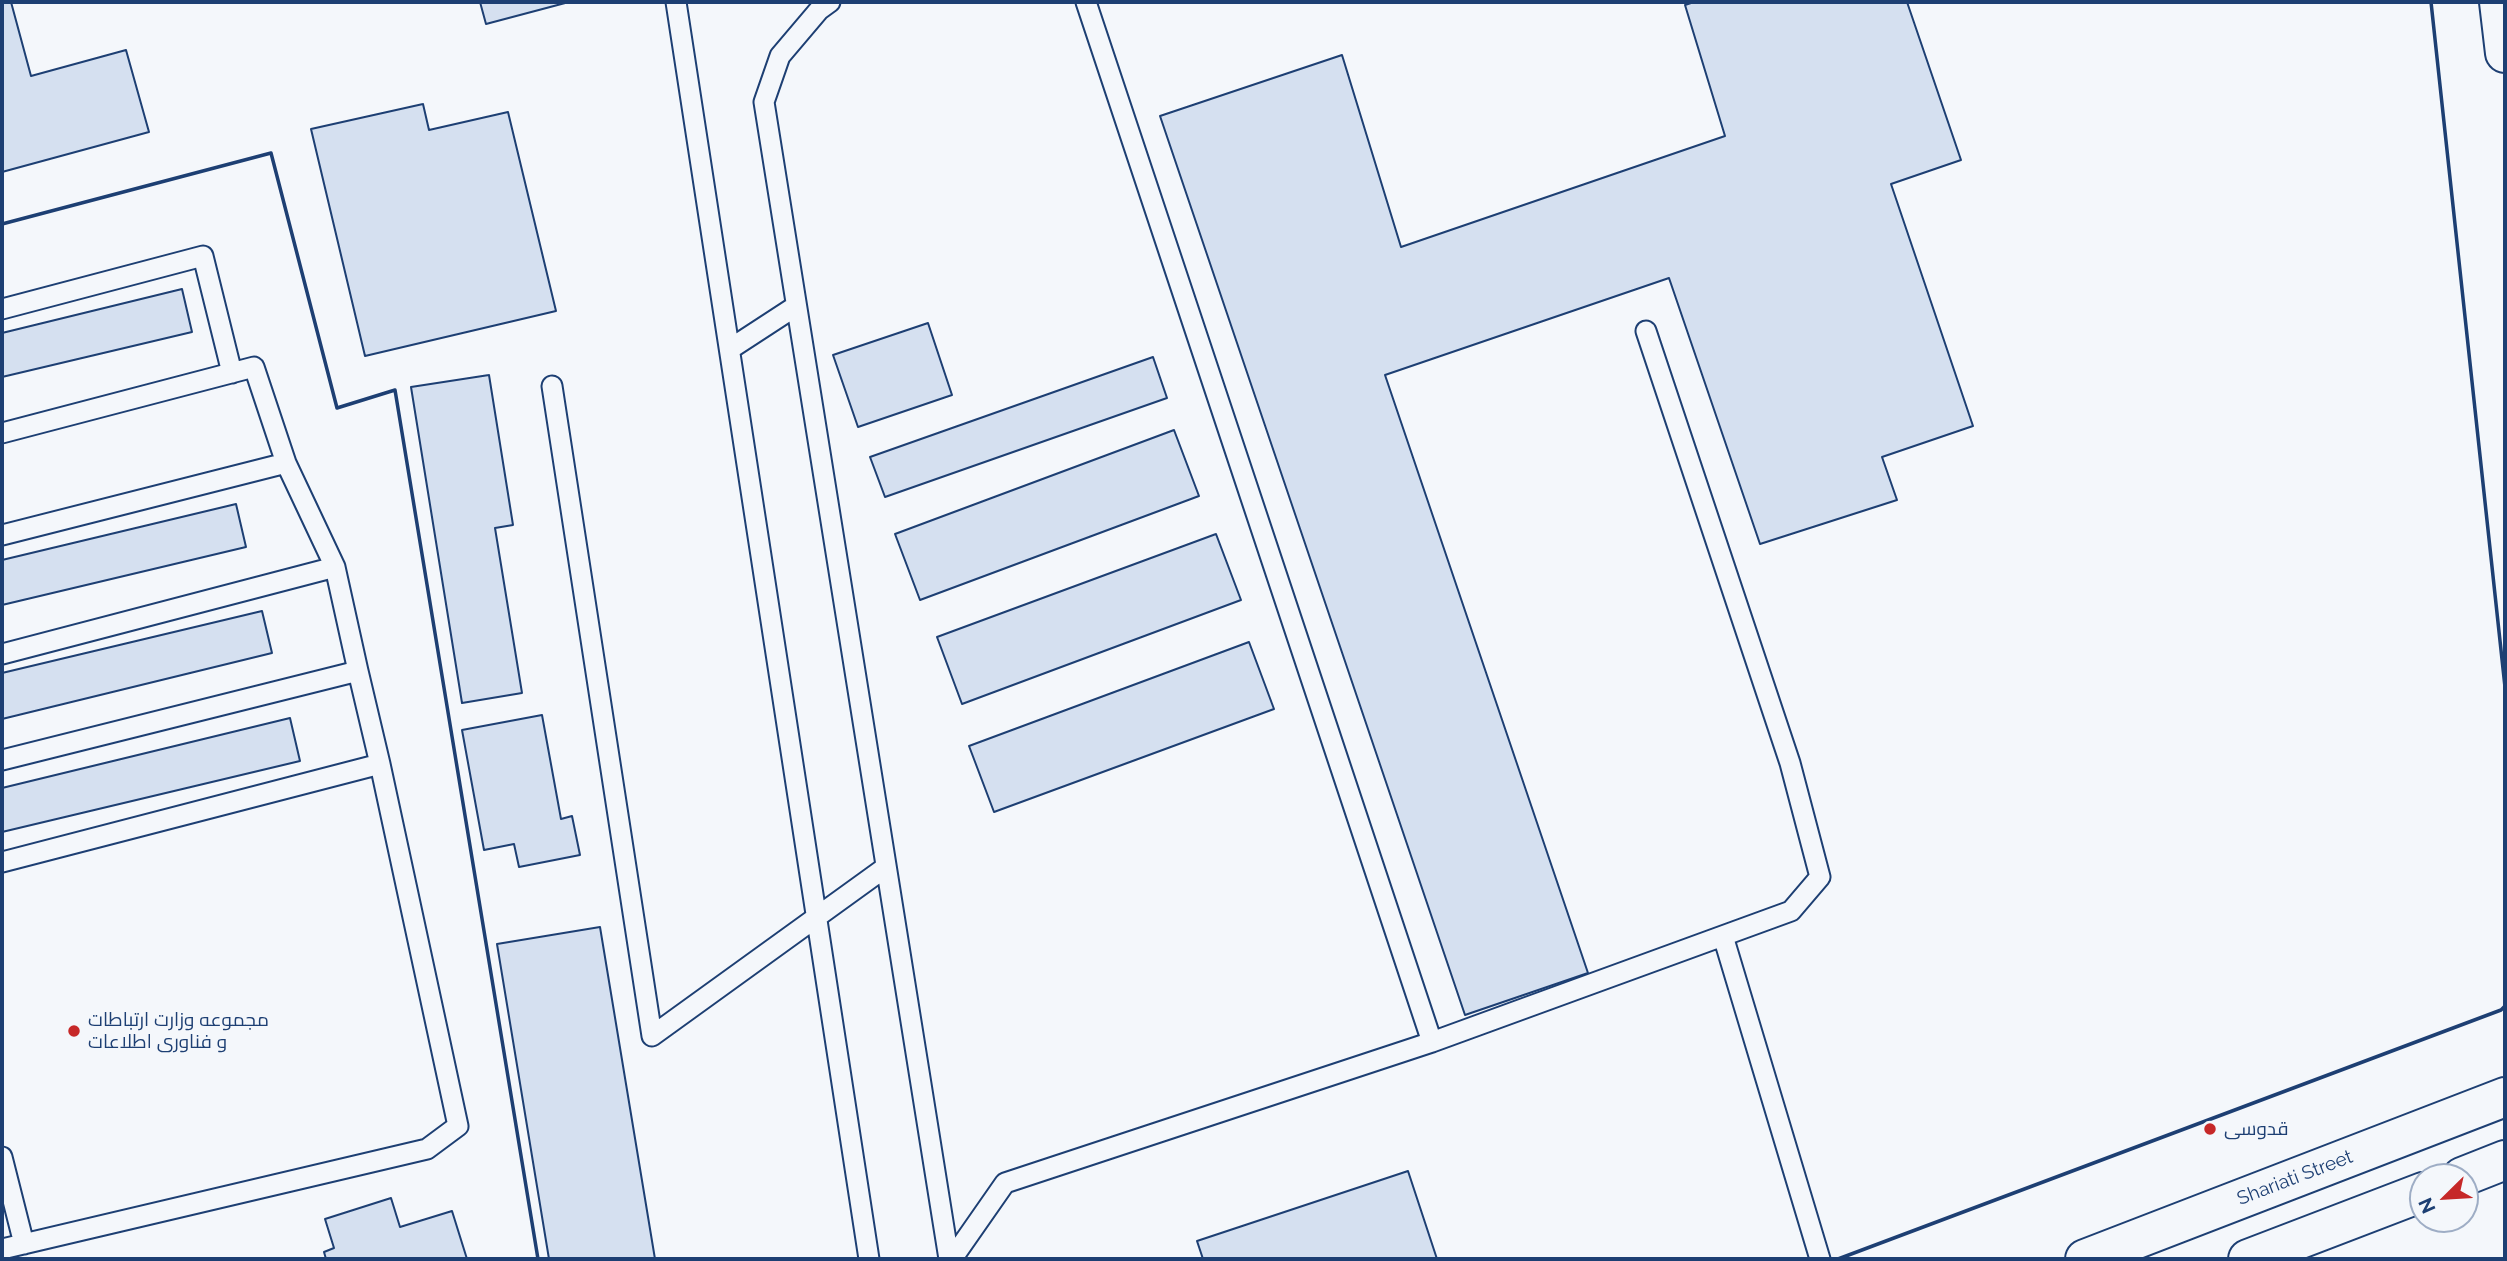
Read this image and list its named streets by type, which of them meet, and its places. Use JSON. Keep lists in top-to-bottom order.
{
  "streets": {
    "main road": ["Shariati Street"]
  },
  "places": ["مجموعه وزارت ارتباطات و فناوری اطلاعات", "قدوسی"],
  "north": "bottom left"
}
